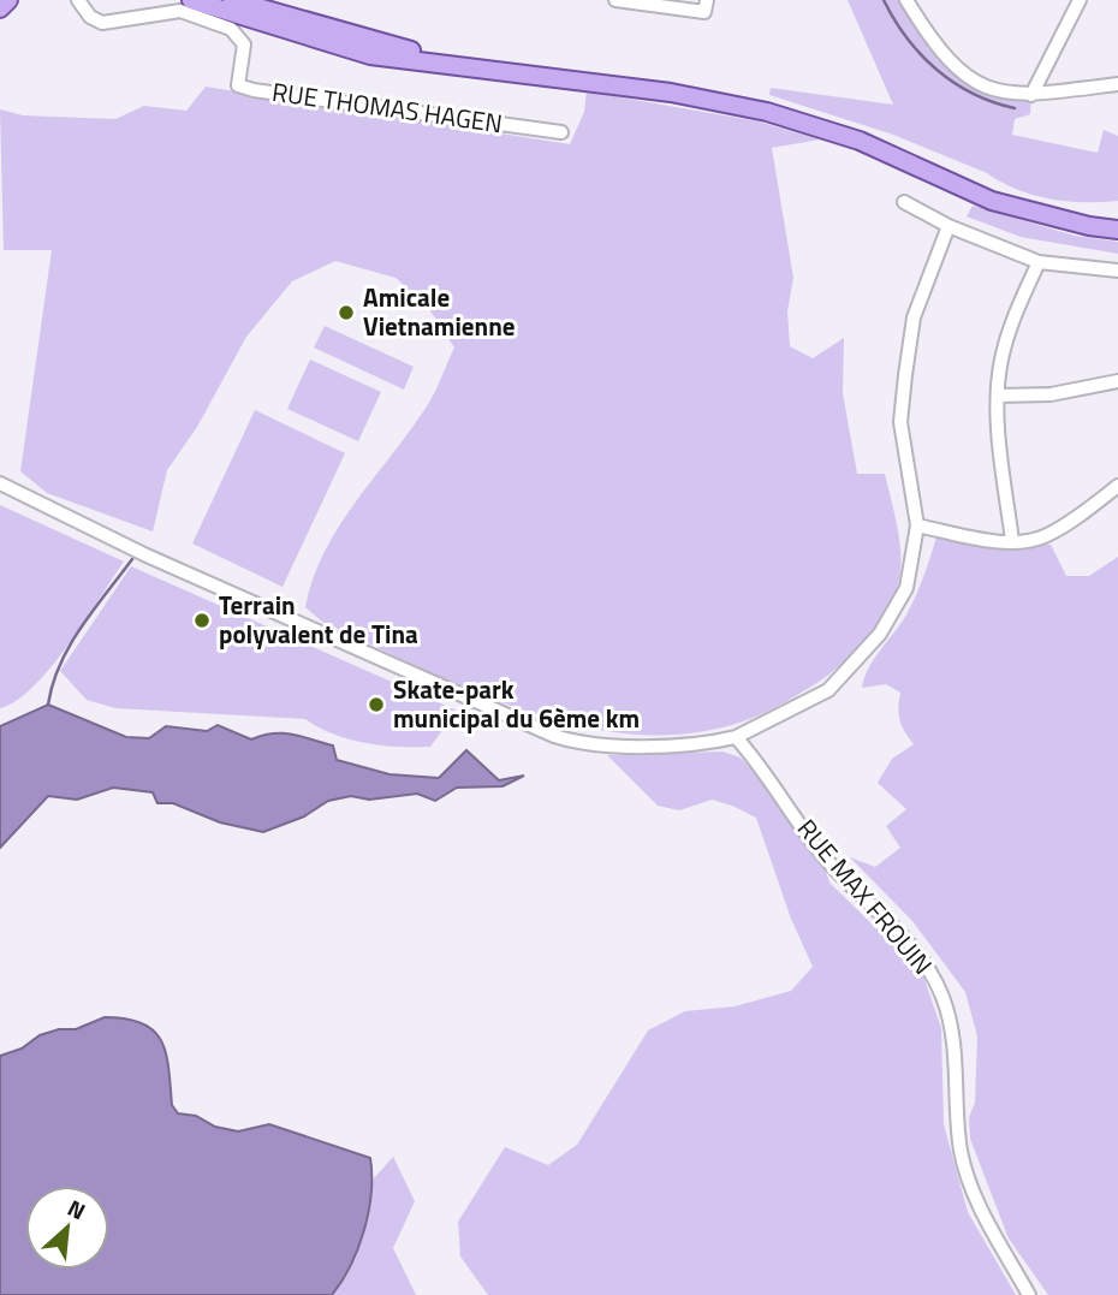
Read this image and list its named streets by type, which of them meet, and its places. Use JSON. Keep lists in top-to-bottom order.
{
  "streets": {
    "street": ["RUE THOMAS HAGEN", "RUE MAX FROUIN"]
  },
  "places": ["Amicale Vietnamienne", "Terrain polyvalent de Tina", "Skate-park municipal du 6ème km"],
  "north": "top right"
}
